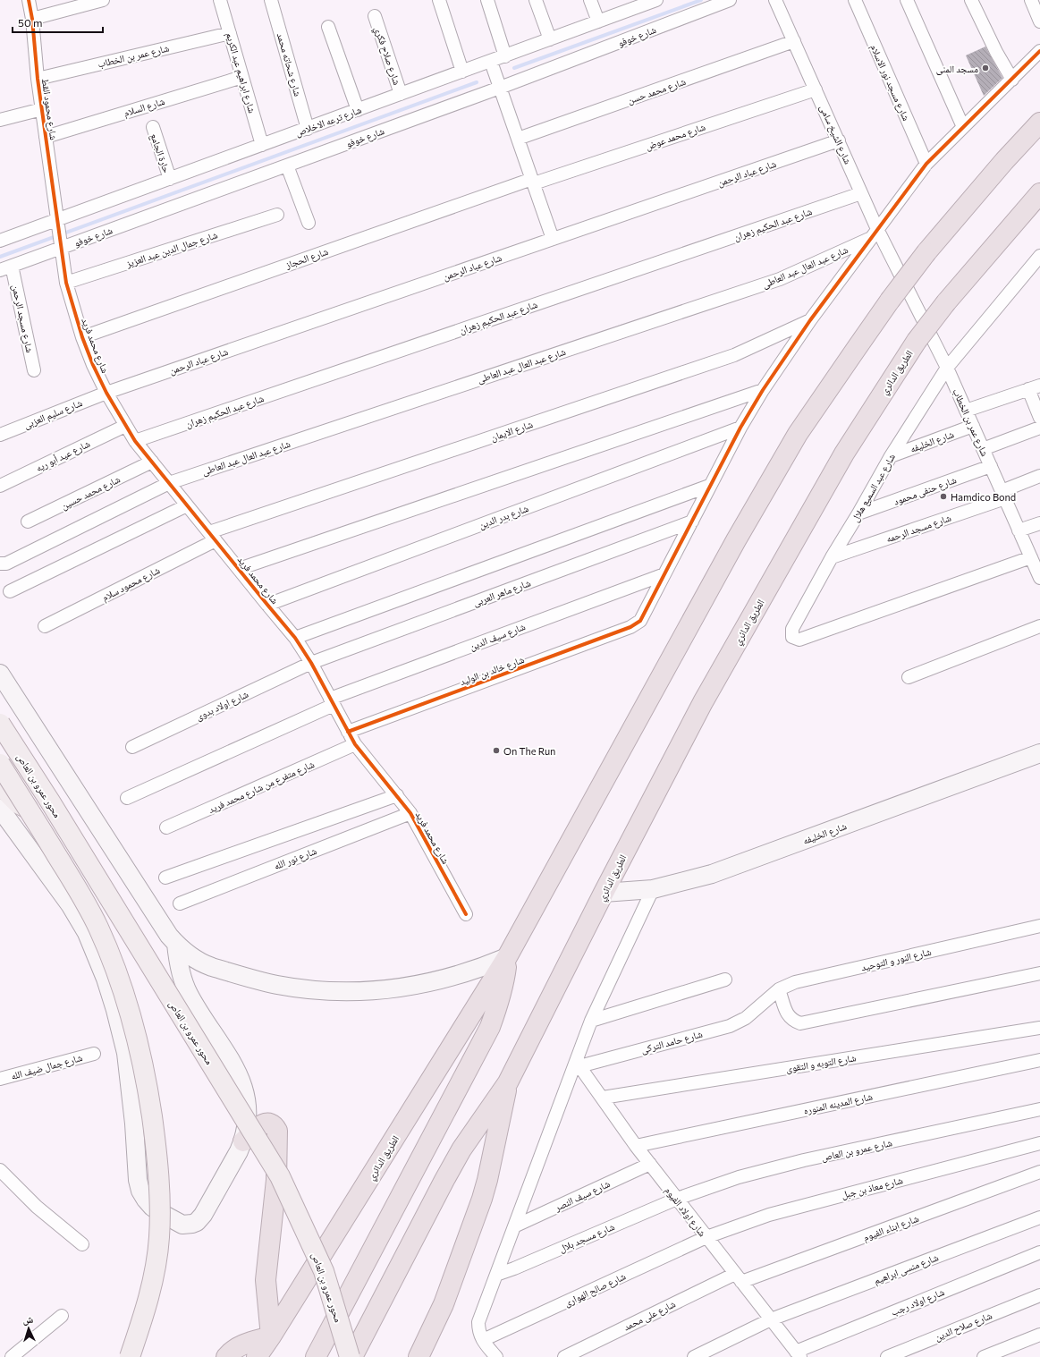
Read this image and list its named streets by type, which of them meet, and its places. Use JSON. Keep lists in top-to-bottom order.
{
  "streets": {
    "highway": ["الطريق الدائري"],
    "main road": ["محور عمرو بن العاص"],
    "street": [
      "شارع خوفو",
      "شارع عمر بن الخطاب",
      "شارع صلاح فكري",
      "شارع شحاته محمد",
      "شارع ابراهيم عبد الكريم",
      "شارع مسجد نور الاسلام",
      "شارع محمد حسن",
      "شارع السلام",
      "شارع محمود القط",
      "شارع ترعه الاخلاص",
      "شارع الشيخ سامى",
      "شارع محمد عوض",
      "حارة الجامع",
      "شارع عباد الرحمن",
      "شارع عبد الحكيم زهران",
      "شارع جمال الدين عبد العزيز",
      "شارع الحجاز",
      "شارع عبد العال عبد العاطى",
      "شارع مسجد الرحمن",
      "شارع محمد فريد",
      "شارع سليم العزبى",
      "شارع الايمان",
      "شارع الخليفه",
      "شارع عيد أبو ريه",
      "شارع عبد السميع هلال",
      "شارع حنفى محمود",
      "شارع محمد حسين",
      "شارع بدر الدين",
      "شارع مسجد الرحمه",
      "شارع محمود سلام",
      "شارع ماهر العربى",
      "شارع سيف الدين",
      "شارع خالد بن الوليد",
      "شارع اولاد بدوى",
      "شارع متفرع من شارع محمد فريد",
      "شارع نور الله",
      "شارع النور و التوحيد",
      "شارع حامد التركى",
      "شارع التوبه و التقوى",
      "شارع جمال ضيف الله",
      "شارع المدينه المنوره",
      "شارع عمرو بن العاص",
      "شارع معاذ بن جبل",
      "شارع سيف النصر",
      "شارع اولاد الفيوم",
      "شارع ابناء الفيوم",
      "شارع مسجد بلال",
      "شارع منسى ابراهيم",
      "شارع صالح الهوارى",
      "شارع اولاد رجب",
      "شارع على محمد",
      "شارع صلاح الدين"
    ]
  },
  "crossings": [
    ["شارع خوفو", "شارع محمود القط"],
    ["شارع خوفو", "شارع مسجد الرحمن"],
    ["شارع خوفو", "شارع محمد فريد"],
    ["شارع عمر بن الخطاب", "شارع ابراهيم عبد الكريم"],
    ["شارع عمر بن الخطاب", "شارع محمود القط"],
    ["شارع عمر بن الخطاب", "شارع الشيخ سامى"],
    ["شارع عمر بن الخطاب", "شارع الخليفه"],
    ["شارع عمر بن الخطاب", "شارع عبد السميع هلال"],
    ["شارع عمر بن الخطاب", "شارع حنفى محمود"],
    ["شارع عمر بن الخطاب", "شارع مسجد الرحمه"],
    ["شارع صلاح فكري", "شارع ترعه الاخلاص"],
    ["شارع شحاته محمد", "شارع ترعه الاخلاص"],
    ["شارع ابراهيم عبد الكريم", "شارع السلام"],
    ["شارع ابراهيم عبد الكريم", "شارع ترعه الاخلاص"],
    ["شارع محمد حسن", "شارع الشيخ سامى"],
    ["شارع السلام", "شارع محمود القط"],
    ["شارع محمود القط", "شارع ترعه الاخلاص"],
    ["شارع محمود القط", "شارع محمد فريد"],
    ["شارع ترعه الاخلاص", "حارة الجامع"],
    ["شارع الشيخ سامى", "شارع محمد عوض"],
    ["شارع الشيخ سامى", "شارع عباد الرحمن"],
    ["شارع الشيخ سامى", "شارع عبد الحكيم زهران"],
    ["شارع الشيخ سامى", "شارع عبد العال عبد العاطى"],
    ["شارع محمد عوض", "شارع الحجاز"],
    ["شارع عباد الرحمن", "شارع محمد فريد"],
    ["شارع عباد الرحمن", "شارع سليم العزبى"],
    ["شارع عبد الحكيم زهران", "شارع محمد فريد"],
    ["شارع جمال الدين عبد العزيز", "شارع محمد فريد"],
    ["شارع الحجاز", "شارع محمد فريد"],
    ["شارع عبد العال عبد العاطى", "شارع محمد فريد"],
    ["شارع محمد فريد", "شارع سليم العزبى"],
    ["شارع محمد فريد", "شارع الايمان"],
    ["شارع محمد فريد", "شارع عيد أبو ريه"],
    ["شارع محمد فريد", "شارع محمد حسين"],
    ["شارع محمد فريد", "شارع بدر الدين"],
    ["شارع محمد فريد", "شارع محمود سلام"],
    ["شارع محمد فريد", "شارع ماهر العربى"],
    ["شارع محمد فريد", "شارع سيف الدين"],
    ["شارع محمد فريد", "شارع خالد بن الوليد"],
    ["شارع محمد فريد", "شارع اولاد بدوى"],
    ["شارع محمد فريد", "شارع متفرع من شارع محمد فريد"],
    ["شارع محمد فريد", "شارع نور الله"],
    ["الطريق الدائري", "شارع الخليفه"],
    ["شارع الايمان", "شارع محمود سلام"],
    ["شارع الخليفه", "شارع عبد السميع هلال"],
    ["شارع عبد السميع هلال", "شارع حنفى محمود"],
    ["شارع عبد السميع هلال", "شارع مسجد الرحمه"],
    ["شارع ماهر العربى", "شارع اولاد بدوى"],
    ["شارع سيف الدين", "شارع خالد بن الوليد"],
    ["شارع النور و التوحيد", "شارع حامد التركى"],
    ["شارع حامد التركى", "شارع اولاد الفيوم"],
    ["شارع التوبه و التقوى", "شارع اولاد الفيوم"],
    ["شارع المدينه المنوره", "شارع اولاد الفيوم"],
    ["شارع عمرو بن العاص", "شارع اولاد الفيوم"],
    ["شارع عمرو بن العاص", "شارع مسجد بلال"],
    ["شارع معاذ بن جبل", "شارع اولاد الفيوم"],
    ["شارع معاذ بن جبل", "شارع صالح الهوارى"],
    ["شارع سيف النصر", "شارع اولاد الفيوم"],
    ["شارع اولاد الفيوم", "شارع ابناء الفيوم"],
    ["شارع اولاد الفيوم", "شارع مسجد بلال"],
    ["شارع اولاد الفيوم", "شارع منسى ابراهيم"],
    ["شارع اولاد الفيوم", "شارع صالح الهوارى"],
    ["شارع اولاد الفيوم", "شارع اولاد رجب"],
    ["شارع اولاد الفيوم", "شارع على محمد"],
    ["شارع ابناء الفيوم", "شارع على محمد"]
  ],
  "places": ["مسجد المنى", "Hamdico Bond", "On The Run"],
  "scale_bar": "50 m",
  "north": "top"
}
